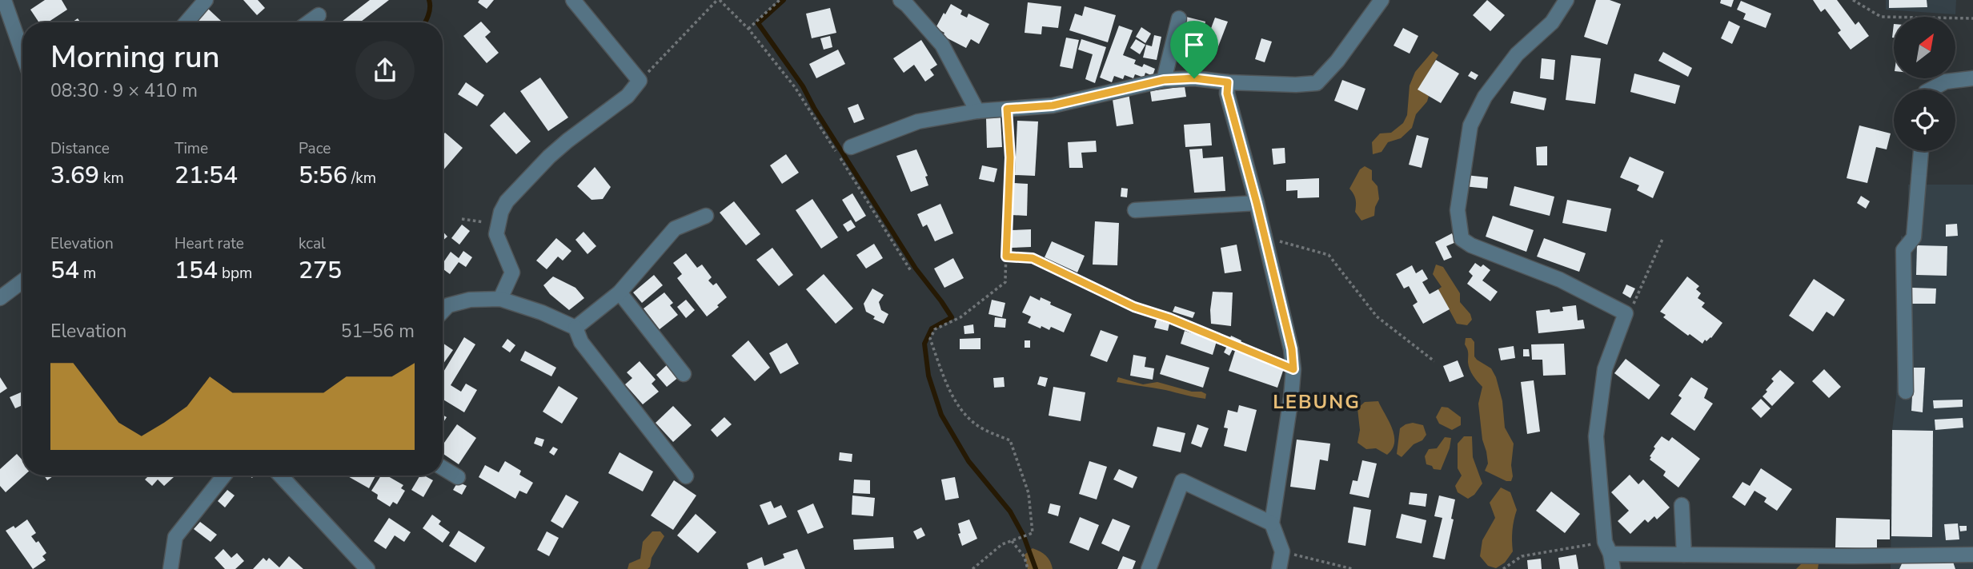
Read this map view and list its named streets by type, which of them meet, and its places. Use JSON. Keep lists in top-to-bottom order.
{
  "districts": ["LEBUNG"],
  "north": "top right",
  "page": {
    "heading": ["Morning run", "08:30 · 9 × 410 m"],
    "stats": [
      ["Distance", "3.69 km"],
      ["Time", "21:54"],
      ["Pace", "5:56 /km"],
      ["Elevation", "54 m"],
      ["Heart rate", "154 bpm"],
      ["kcal", "275"]
    ],
    "chart": ["Elevation", "51–56 m"]
  }
}
